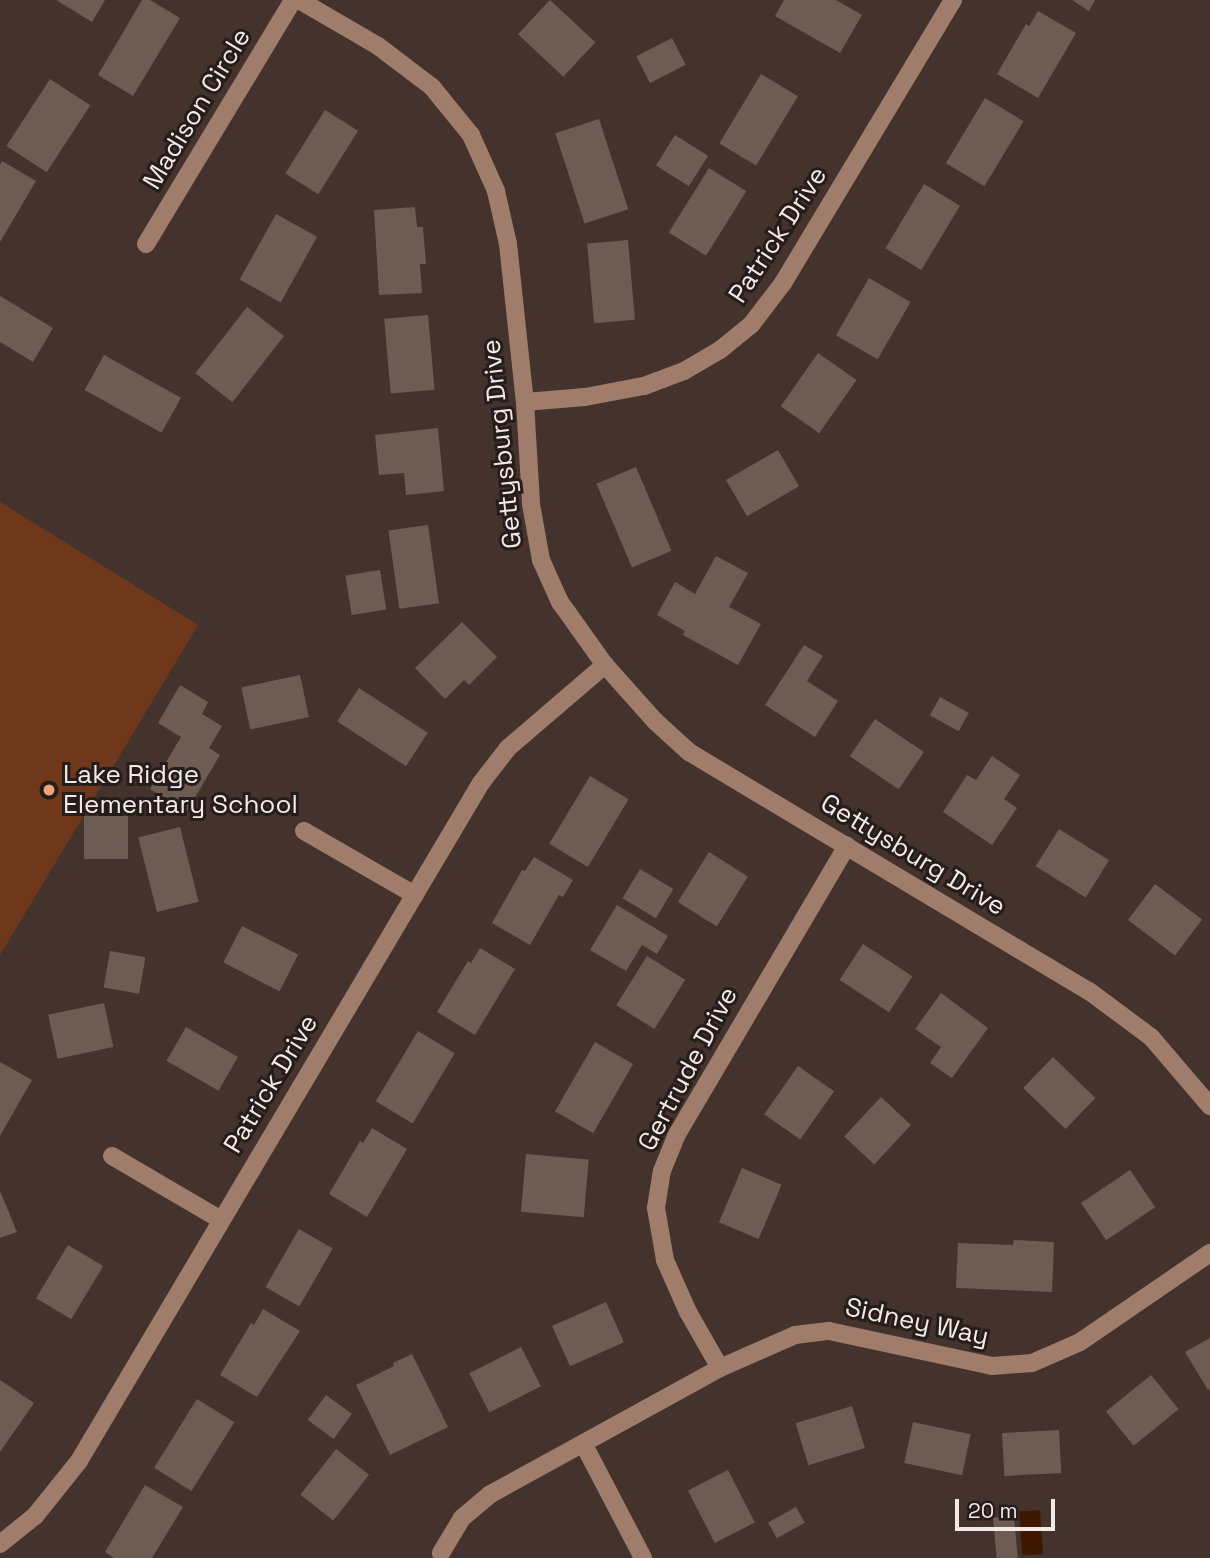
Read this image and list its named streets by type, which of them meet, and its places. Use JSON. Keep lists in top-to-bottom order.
{
  "streets": {
    "street": [
      "Madison Circle",
      "Patrick Drive",
      "Gettysburg Drive",
      "Gertrude Drive",
      "Sidney Way"
    ]
  },
  "crossings": [
    ["Madison Circle", "Gettysburg Drive"],
    ["Patrick Drive", "Gettysburg Drive"],
    ["Gettysburg Drive", "Gertrude Drive"],
    ["Gertrude Drive", "Sidney Way"]
  ],
  "places": ["Lake Ridge Elementary School"],
  "scale_bar": "20 m"
}
